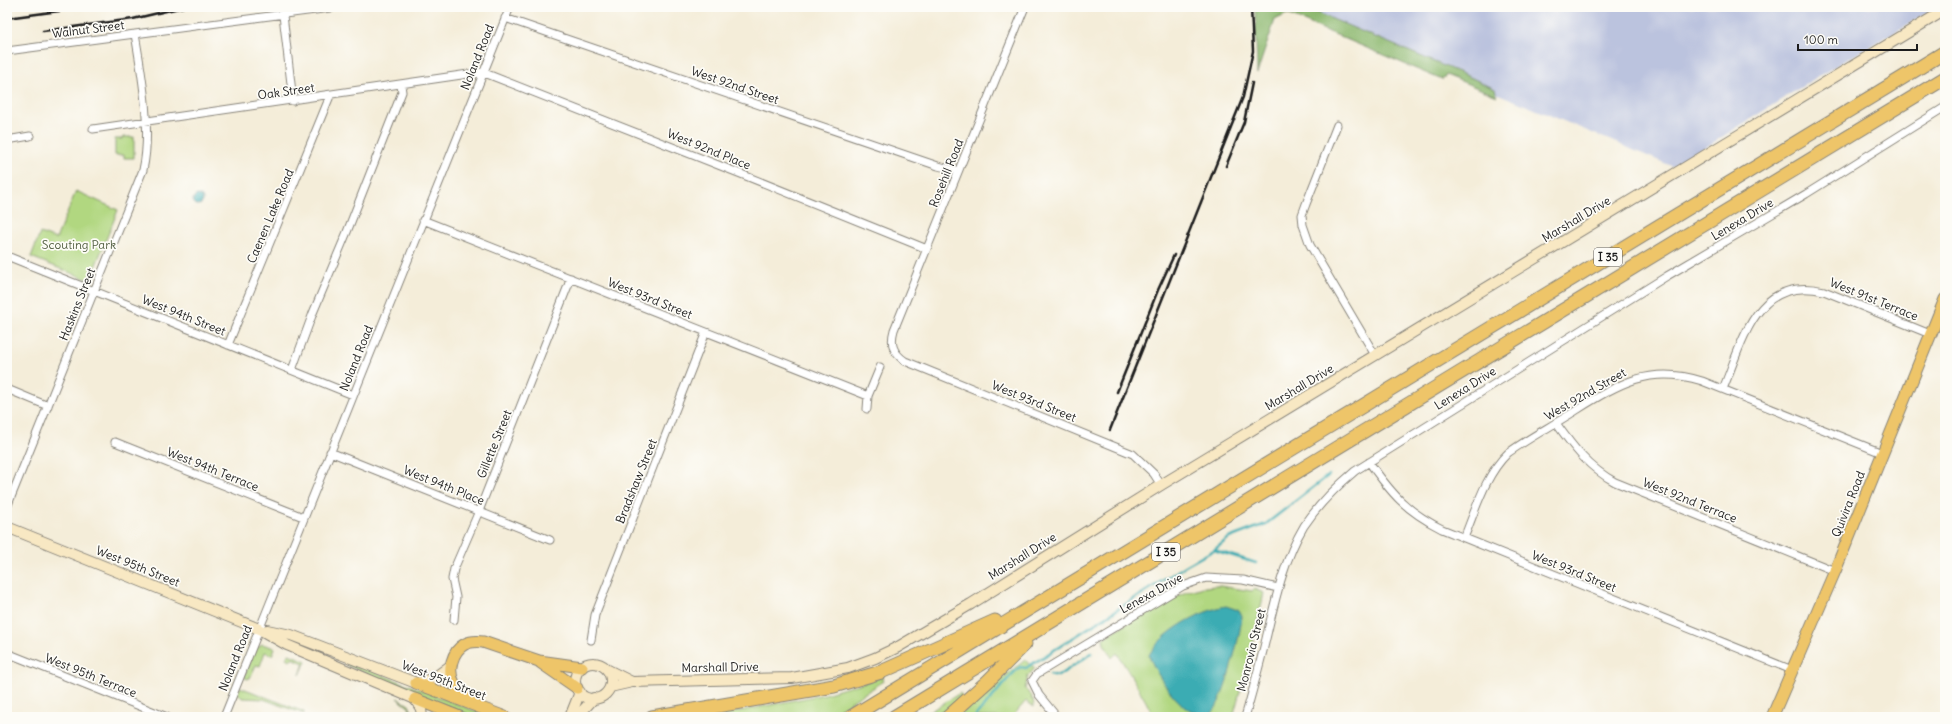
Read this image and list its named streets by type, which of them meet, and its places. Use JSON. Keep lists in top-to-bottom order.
{
  "streets": {
    "highway": ["I 35"],
    "main road": ["Quivira Road", "West 95th Street"],
    "street": [
      "Walnut Street",
      "Noland Road",
      "West 92nd Street",
      "Oak Street",
      "West 92nd Place",
      "Rosehill Road",
      "Caenen Lake Road",
      "Marshall Drive",
      "Lenexa Drive",
      "West 93rd Street",
      "West 91st Terrace",
      "Haskins Street",
      "West 94th Street",
      "Gillette Street",
      "West 94th Terrace",
      "Bradshaw Street",
      "West 94th Place",
      "West 92nd Terrace",
      "Monrovia Street",
      "West 95th Terrace"
    ]
  },
  "crossings": [
    ["Walnut Street", "Haskins Street"],
    ["Noland Road", "West 92nd Street"],
    ["Noland Road", "Oak Street"],
    ["Noland Road", "West 92nd Place"],
    ["Noland Road", "West 93rd Street"],
    ["Noland Road", "West 94th Street"],
    ["Noland Road", "West 94th Terrace"],
    ["Noland Road", "West 94th Place"],
    ["Noland Road", "West 95th Street"],
    ["West 92nd Street", "Rosehill Road"],
    ["West 92nd Street", "West 93rd Street"],
    ["West 92nd Street", "West 91st Terrace"],
    ["West 92nd Street", "West 92nd Terrace"],
    ["West 92nd Street", "Quivira Road"],
    ["Oak Street", "West 92nd Place"],
    ["Oak Street", "Caenen Lake Road"],
    ["Oak Street", "Haskins Street"],
    ["West 92nd Place", "Rosehill Road"],
    ["Rosehill Road", "West 93rd Street"],
    ["Caenen Lake Road", "West 94th Street"],
    ["Marshall Drive", "West 93rd Street"],
    ["Lenexa Drive", "West 93rd Street"],
    ["Lenexa Drive", "Monrovia Street"],
    ["West 93rd Street", "Gillette Street"],
    ["West 93rd Street", "Bradshaw Street"],
    ["West 93rd Street", "Quivira Road"],
    ["West 91st Terrace", "Quivira Road"],
    ["Haskins Street", "West 94th Street"],
    ["Gillette Street", "West 94th Place"],
    ["West 92nd Terrace", "Quivira Road"]
  ],
  "parks": ["Scouting Park"],
  "scale_bar": "100 m"
}
